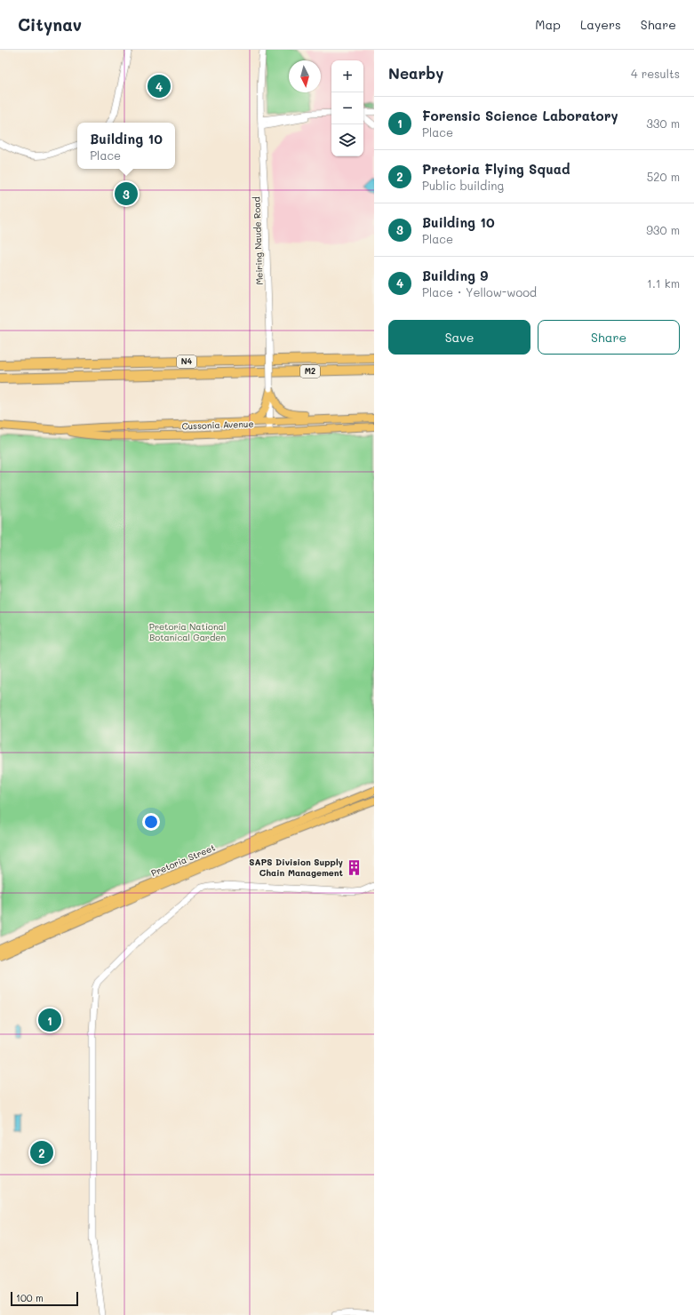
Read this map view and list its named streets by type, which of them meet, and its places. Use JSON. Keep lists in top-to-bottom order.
{
  "streets": {
    "highway": ["N4", "M2"],
    "main road": ["Cussonia Avenue", "Pretoria Street"],
    "street": ["Meiring Naude Road"]
  },
  "crossings": [
    ["Meiring Naude Road", "Cussonia Avenue"],
    ["N4", "M2"]
  ],
  "parks": ["Pretoria National Botanical Garden"],
  "places": {
    "building": ["SAPS Division Supply Chain Management"]
  },
  "scale_bar": "100 m",
  "north": "bottom",
  "page": {
    "header": "Citynav",
    "nav": ["Map", "Layers", "Share"],
    "heading": ["Nearby", "4 results"],
    "map_buttons": ["+", "−"],
    "pins": [
      "4",
      "3",
      "1",
      "2"
    ],
    "list": [
      {
        "mark": "1",
        "name": "Forensic Science Laboratory",
        "note": "Place",
        "value": "330 m"
      },
      {
        "mark": "2",
        "name": "Pretoria Flying Squad",
        "note": "Public building",
        "value": "520 m"
      },
      {
        "mark": "3",
        "name": "Building 10",
        "note": "Place",
        "value": "930 m"
      },
      {
        "mark": "4",
        "name": "Building 9",
        "note": "Place · Yellow-wood",
        "value": "1.1 km"
      }
    ],
    "popup": ["Building 10", "Place"],
    "buttons": ["Save", "Share"],
    "scale": "100 m"
  }
}
